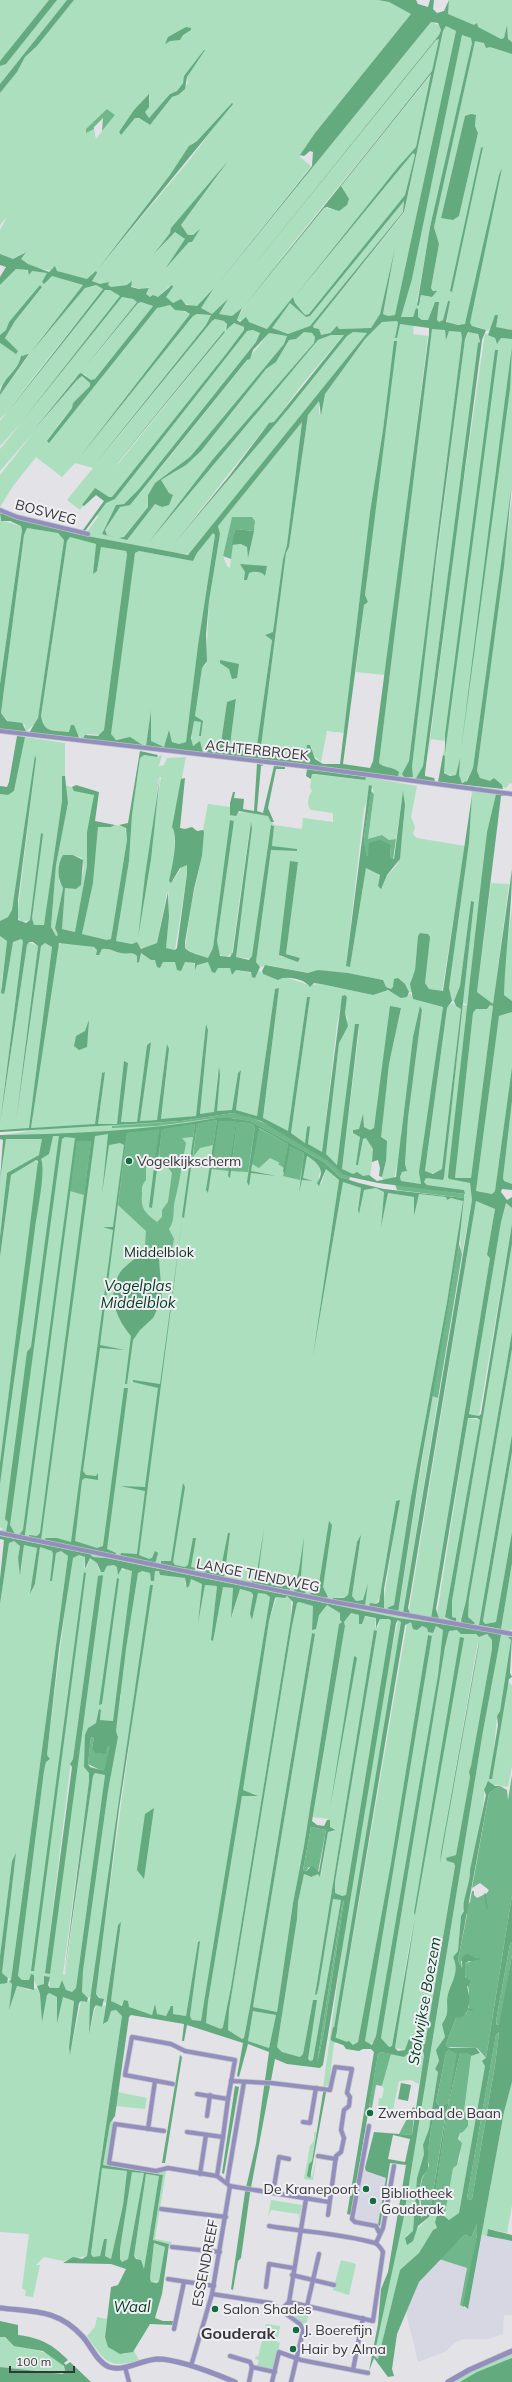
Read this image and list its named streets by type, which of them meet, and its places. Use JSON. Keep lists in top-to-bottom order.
{
  "streets": {
    "street": [
      "BOSWEG",
      "ACHTERBROEK",
      "LANGE TIENDWEG",
      "ESSENDREEF"
    ]
  },
  "districts": ["Gouderak"],
  "water": ["Vogelplas Middelblok", "Stolwijkse Boezem", "Waal"],
  "parks": ["Middelblok"],
  "places": [
    "Vogelkijkscherm",
    "Zwembad de Baan",
    "De Kranepoort",
    "Bibliotheek Gouderak",
    "Salon Shades",
    "J. Boerefijn",
    "Hair by Alma"
  ],
  "scale_bar": "100 m"
}
